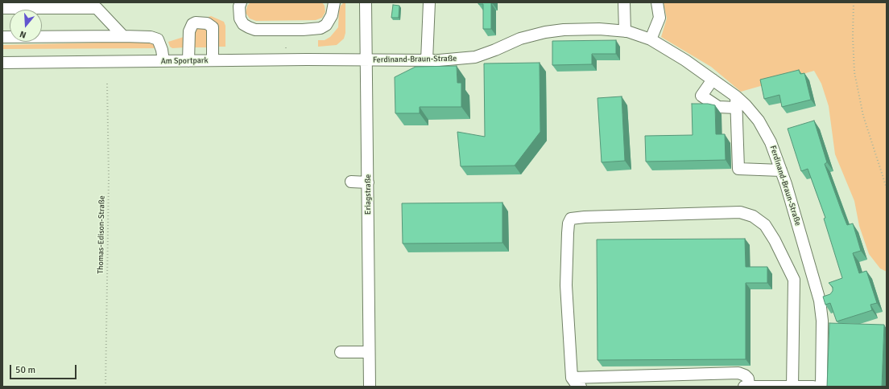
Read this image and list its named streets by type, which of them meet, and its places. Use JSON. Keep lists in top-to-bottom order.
{
  "streets": {
    "street": ["Ferdinand-Braun-Straße", "Am Sportpark", "Eriagstraße"],
    "path": ["Thomas-Edison-Straße"]
  },
  "crossings": [
    ["Ferdinand-Braun-Straße", "Am Sportpark"],
    ["Ferdinand-Braun-Straße", "Eriagstraße"],
    ["Am Sportpark", "Eriagstraße"]
  ],
  "scale_bar": "50 m",
  "north": "bottom"
}
